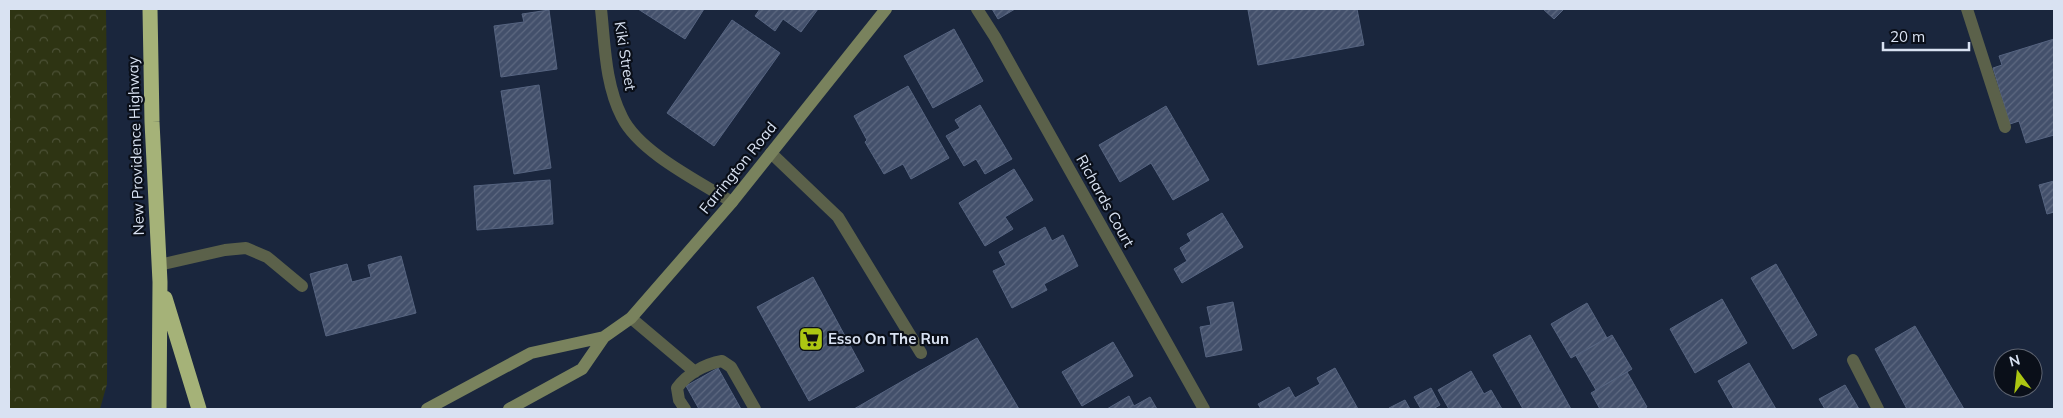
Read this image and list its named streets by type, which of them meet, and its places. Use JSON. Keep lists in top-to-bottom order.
{
  "streets": {
    "highway": ["New Providence Highway"],
    "street": ["Kiki Street", "Farrington Road", "Richards Court"]
  },
  "crossings": [
    ["Kiki Street", "Farrington Road"]
  ],
  "places": {
    "supermarket": ["Esso On The Run"]
  },
  "scale_bar": "20 m",
  "north": "top"
}
